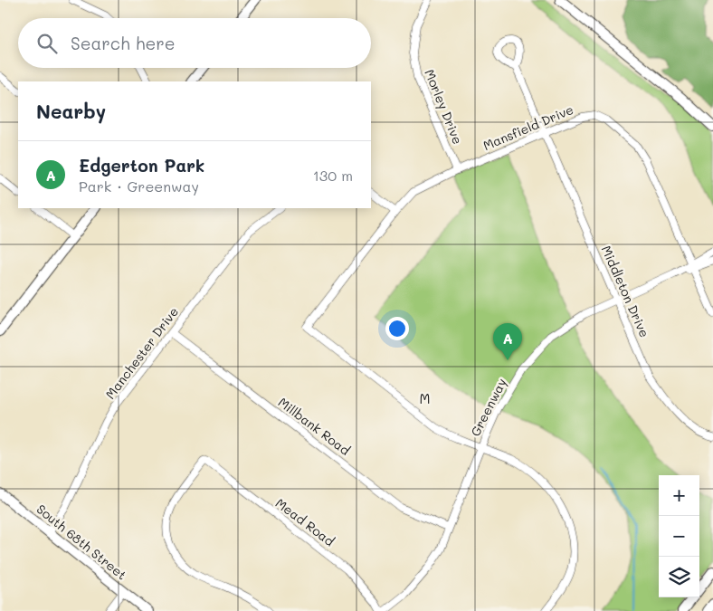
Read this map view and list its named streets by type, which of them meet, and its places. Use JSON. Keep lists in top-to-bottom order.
{
  "streets": {
    "street": [
      "Morley Drive",
      "Mansfield Drive",
      "Middleton Drive",
      "Manchester Drive",
      "Greenway",
      "Millbank Road",
      "Mead Road",
      "South 68th Street"
    ]
  },
  "crossings": [
    ["Morley Drive", "Mansfield Drive"],
    ["Mansfield Drive", "Middleton Drive"],
    ["Mansfield Drive", "Greenway"],
    ["Middleton Drive", "Greenway"],
    ["Manchester Drive", "Millbank Road"],
    ["Manchester Drive", "South 68th Street"],
    ["Greenway", "Millbank Road"]
  ],
  "districts": ["M"],
  "page": {
    "search": "Search here",
    "heading": "Nearby",
    "list": [
      {
        "mark": "A",
        "name": "Edgerton Park",
        "note": "Park · Greenway",
        "value": "130 m"
      }
    ],
    "pins": "A",
    "map_buttons": ["+", "−"]
  }
}
